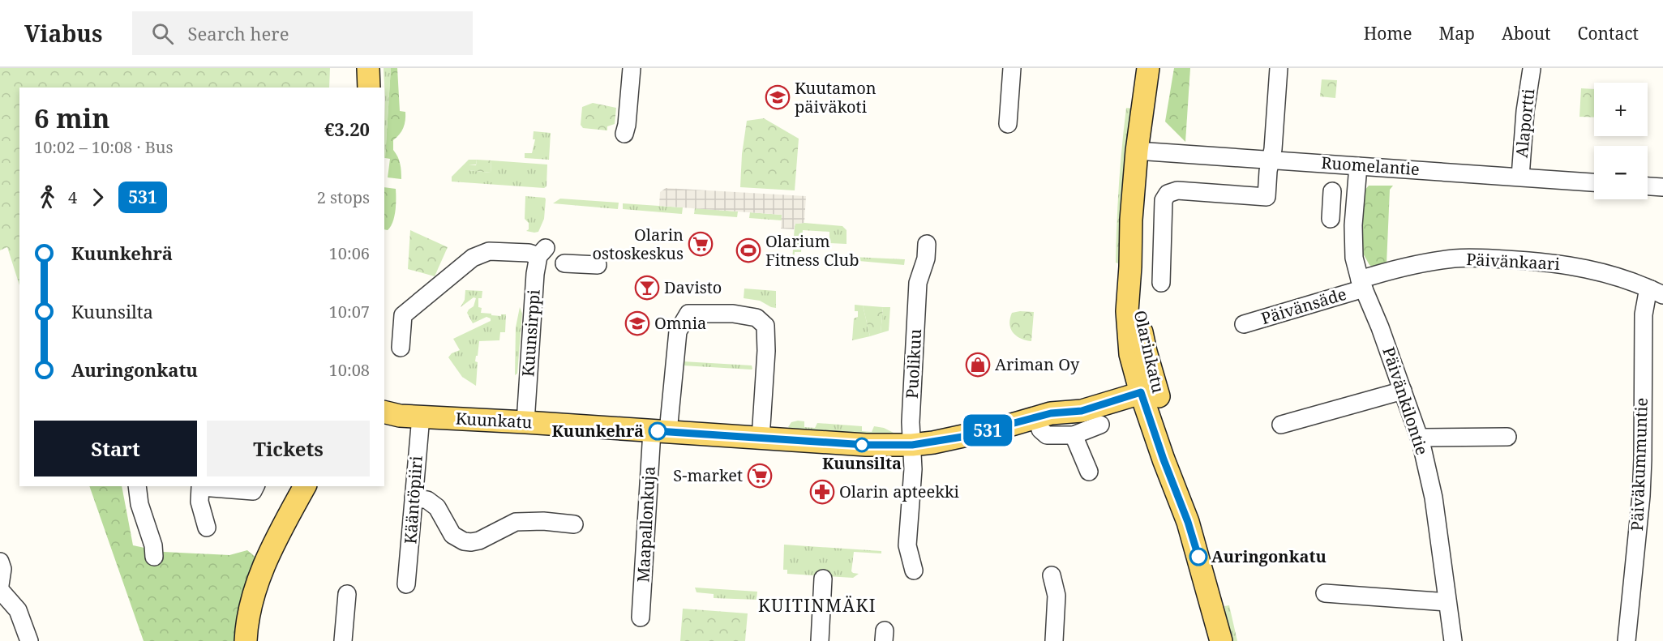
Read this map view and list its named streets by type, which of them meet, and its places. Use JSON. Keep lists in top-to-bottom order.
{
  "streets": {
    "main road": ["Olarinkatu", "Kuunkatu"],
    "street": [
      "Alaportti",
      "Ruomelantie",
      "Päivänkaari",
      "Päivänsäde",
      "Kuunsirppi",
      "Puolikuu",
      "Päivänkilontie",
      "Päiväkummuntie",
      "Kääntöpiiri",
      "Maapallonkuja"
    ]
  },
  "crossings": [
    ["Alaportti", "Ruomelantie"],
    ["Ruomelantie", "Olarinkatu"],
    ["Ruomelantie", "Päivänkilontie"],
    ["Päivänkaari", "Päivänsäde"],
    ["Päivänkaari", "Päivänkilontie"],
    ["Päivänkaari", "Päiväkummuntie"],
    ["Päivänsäde", "Päivänkilontie"],
    ["Kuunsirppi", "Kuunkatu"],
    ["Olarinkatu", "Kuunkatu"],
    ["Puolikuu", "Kuunkatu"],
    ["Kuunkatu", "Kääntöpiiri"],
    ["Kuunkatu", "Maapallonkuja"]
  ],
  "districts": ["KUITINMÄKI"],
  "places": {
    "school or university": ["Kuutamon päiväkoti", "Omnia"],
    "supermarket": ["Olarin ostoskeskus", "S-market"],
    "sports": ["Olarium Fitness Club"],
    "bar": ["Davisto"],
    "shop": ["Ariman Oy"],
    "other": ["Kuunkehrä", "Kuunsilta", "Auringonkatu"],
    "pharmacy": ["Olarin apteekki"]
  },
  "lines": ["bus line 531"],
  "page": {
    "header": "Viabus",
    "search": "Search here",
    "nav": [
      "Home",
      "Map",
      "About",
      "Contact"
    ],
    "on_map": "531",
    "map_buttons": ["+", "−"],
    "heading": ["6 min", "10:02 – 10:08 · Bus", "€3.20"],
    "legs": ["4", "531", "2 stops"],
    "list": [
      {
        "name": "Kuunkehrä",
        "value": "10:06"
      },
      {
        "name": "Kuunsilta",
        "value": "10:07"
      },
      {
        "name": "Auringonkatu",
        "value": "10:08"
      }
    ],
    "buttons": ["Start", "Tickets"]
  }
}
